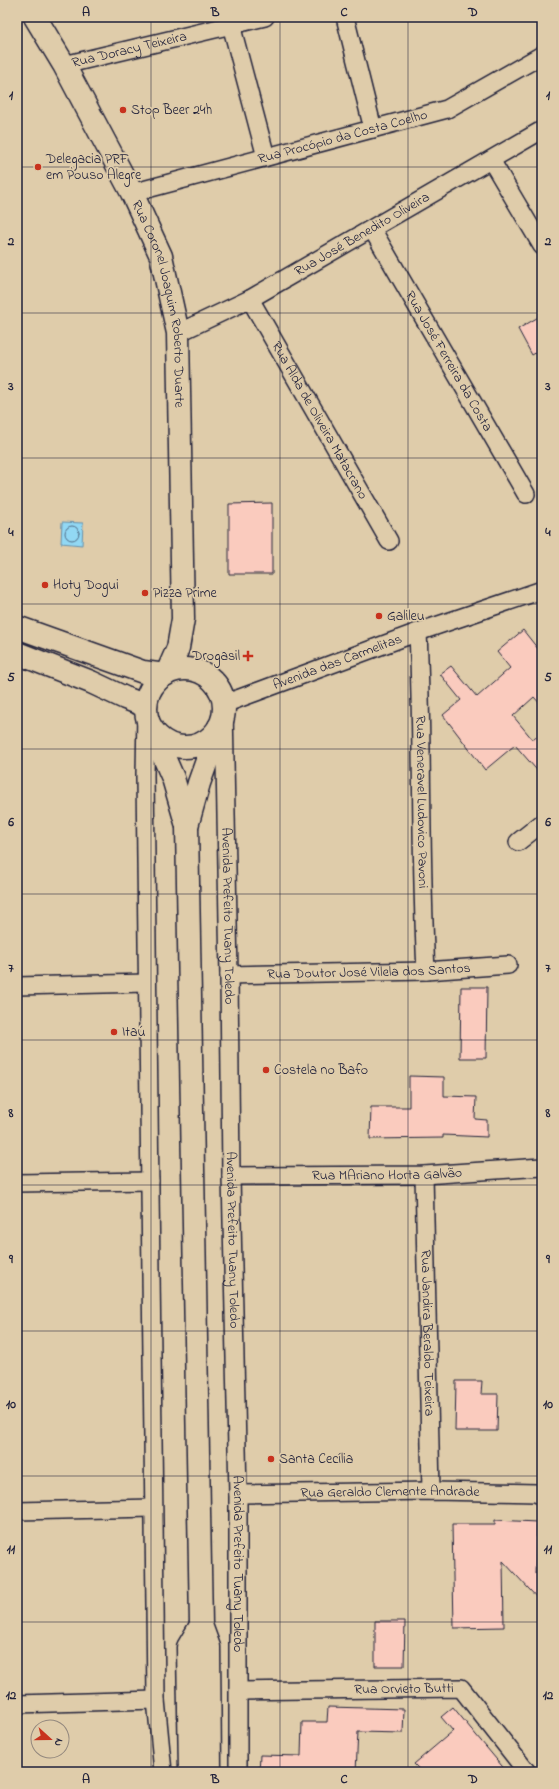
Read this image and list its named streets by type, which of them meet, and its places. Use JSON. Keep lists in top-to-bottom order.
{
  "streets": {
    "main road": ["Rua Coronel Joaquim Roberto Duarte", "Avenida Prefeito Tuany Toledo"],
    "street": [
      "Rua Doracy Teixeira",
      "Rua Procópio da Costa Coelho",
      "Rua José Benedito Oliveira",
      "Rua José Ferreira da Costa",
      "Rua Alda de Oliveira Matacrano",
      "Avenida das Carmelitas",
      "Rua Veneravel Ludovico Pavoni",
      "Rua Doutor José Vilela dos Santos",
      "Rua MAriano Horta Galvão",
      "Rua Jandira Beraldo Teixeira",
      "Rua Geraldo Clemente Andrade",
      "Rua Orvieto Butti"
    ]
  },
  "crossings": [
    ["Rua Doracy Teixeira", "Rua Coronel Joaquim Roberto Duarte"],
    ["Rua Procópio da Costa Coelho", "Rua Coronel Joaquim Roberto Duarte"],
    ["Rua José Benedito Oliveira", "Rua Coronel Joaquim Roberto Duarte"],
    ["Rua José Benedito Oliveira", "Rua José Ferreira da Costa"],
    ["Rua José Benedito Oliveira", "Rua Alda de Oliveira Matacrano"],
    ["Rua Coronel Joaquim Roberto Duarte", "Avenida das Carmelitas"],
    ["Rua Coronel Joaquim Roberto Duarte", "Avenida Prefeito Tuany Toledo"],
    ["Avenida das Carmelitas", "Rua Veneravel Ludovico Pavoni"],
    ["Avenida das Carmelitas", "Avenida Prefeito Tuany Toledo"],
    ["Rua Veneravel Ludovico Pavoni", "Rua Doutor José Vilela dos Santos"],
    ["Avenida Prefeito Tuany Toledo", "Rua Doutor José Vilela dos Santos"],
    ["Avenida Prefeito Tuany Toledo", "Rua MAriano Horta Galvão"],
    ["Avenida Prefeito Tuany Toledo", "Rua Geraldo Clemente Andrade"],
    ["Avenida Prefeito Tuany Toledo", "Rua Orvieto Butti"],
    ["Rua MAriano Horta Galvão", "Rua Jandira Beraldo Teixeira"],
    ["Rua Jandira Beraldo Teixeira", "Rua Geraldo Clemente Andrade"]
  ],
  "places": {
    "other": [
      "Stop Beer 24h",
      "Delegacia PRF em Pouso Alegre",
      "Hoty Dogui",
      "Pizza Prime",
      "Galileu",
      "Itaú",
      "Costela no Bafo",
      "Santa Cecília"
    ],
    "health": ["Drogasil"]
  },
  "north": "right",
  "grid": {
    "columns": [
      "A",
      "B",
      "C",
      "D"
    ],
    "rows": [
      "1",
      "2",
      "3",
      "4",
      "5",
      "6",
      "7",
      "8",
      "9",
      "10",
      "11",
      "12"
    ]
  }
}
